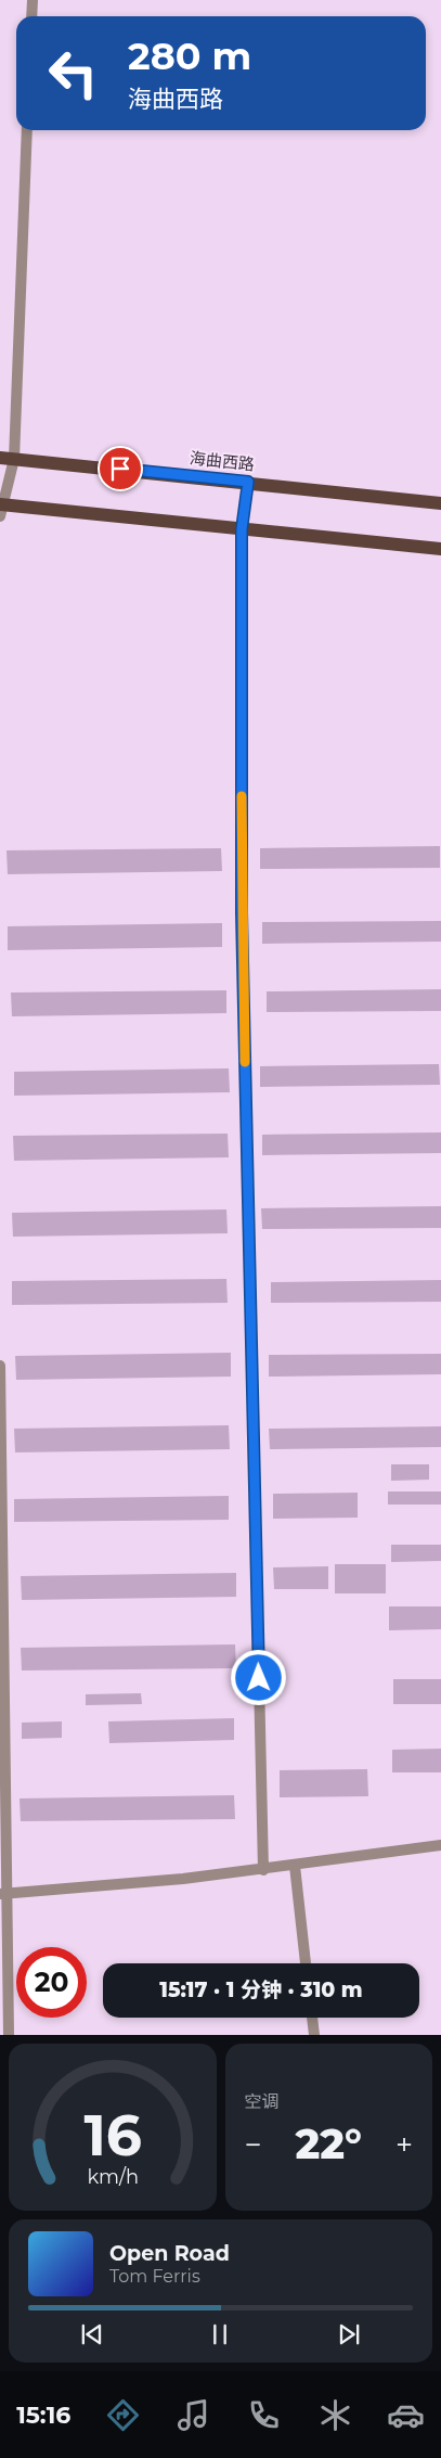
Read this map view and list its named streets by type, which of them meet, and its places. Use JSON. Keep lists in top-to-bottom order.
{
  "streets": {
    "main road": ["海曲西路"]
  },
  "page": {
    "turn": ["280 m", "海曲西路"],
    "limit": "20",
    "trip": "15:17 · 1 分钟 · 310 m",
    "tile": "空调",
    "heat": ["−", "22°", "+"],
    "song": ["Open Road", "Tom Ferris"],
    "tabs": "15:16",
    "gauge": ["16", "km/h"]
  }
}
